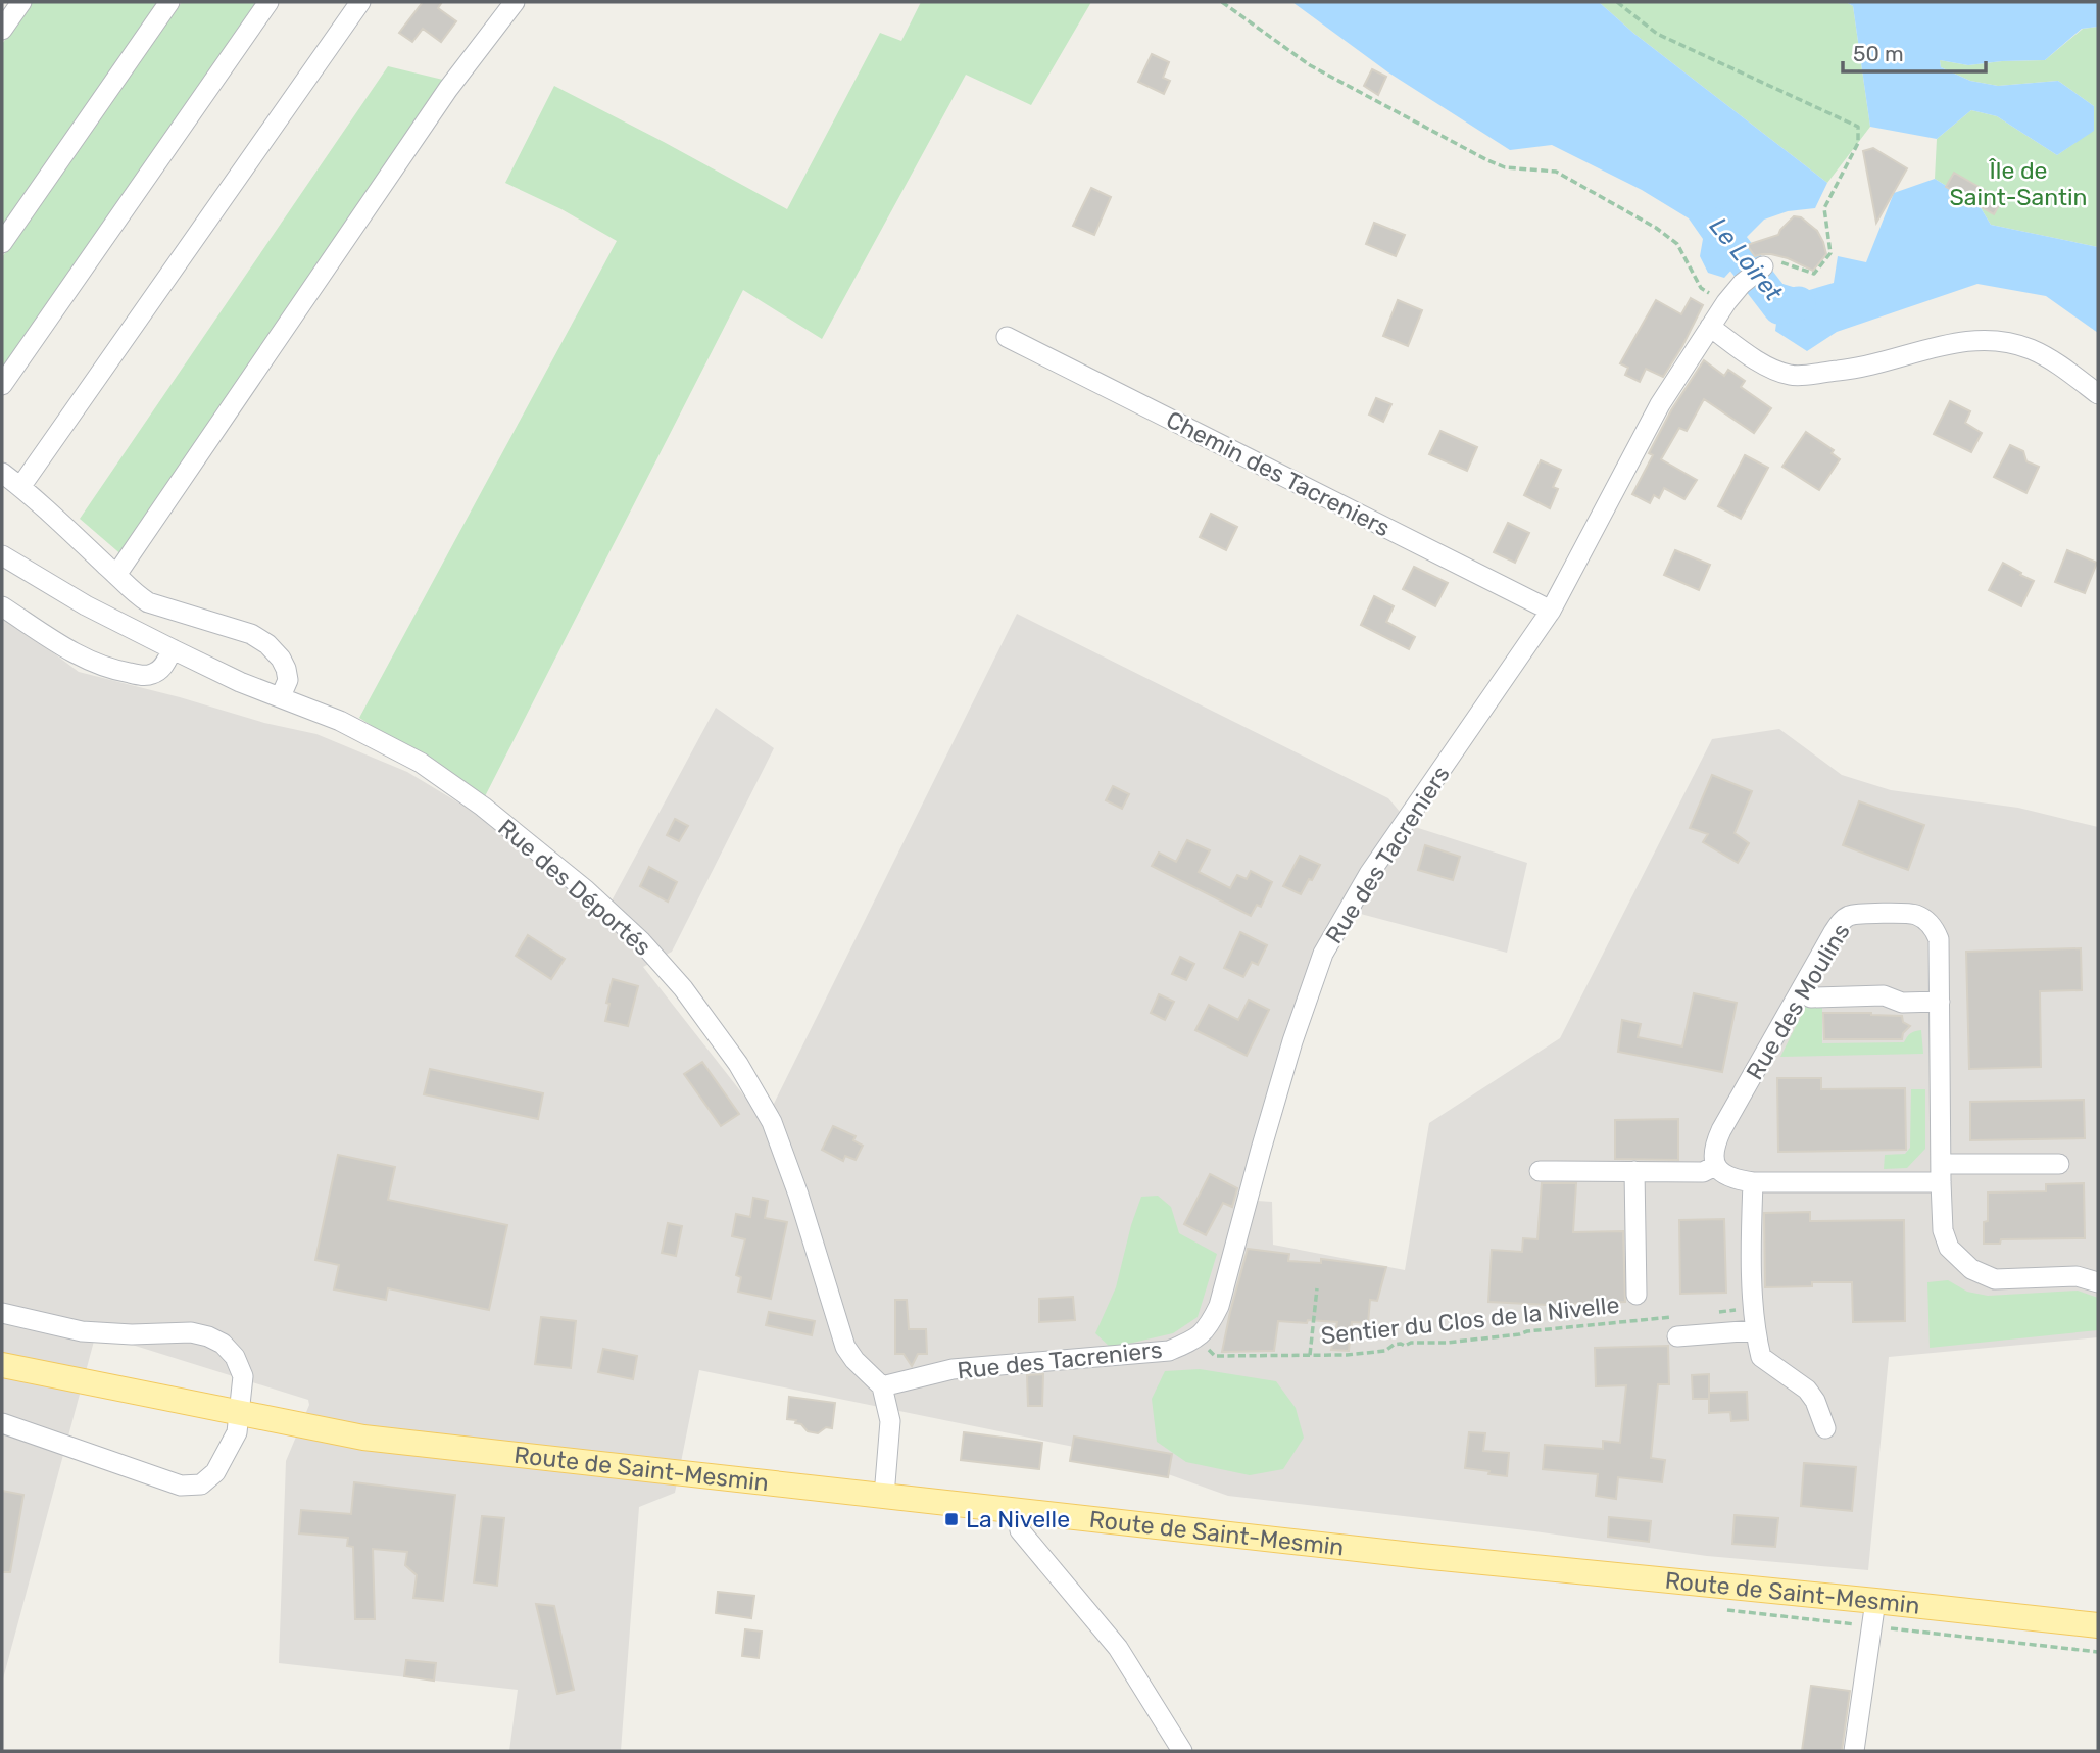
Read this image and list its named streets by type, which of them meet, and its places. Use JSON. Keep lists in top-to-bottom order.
{
  "streets": {
    "main road": ["Route de Saint-Mesmin"],
    "street": [
      "Chemin des Tacreniers",
      "Rue des Tacreniers",
      "Rue des Déportés",
      "Rue des Moulins"
    ],
    "path": ["Sentier du Clos de la Nivelle"]
  },
  "crossings": [
    ["Chemin des Tacreniers", "Rue des Tacreniers"],
    ["Rue des Tacreniers", "Rue des Déportés"],
    ["Rue des Tacreniers", "Sentier du Clos de la Nivelle"]
  ],
  "water": ["Le Loiret"],
  "parks": ["Île de Saint-Santin"],
  "places": {
    "transit": ["La Nivelle"]
  },
  "scale_bar": "50 m"
}
